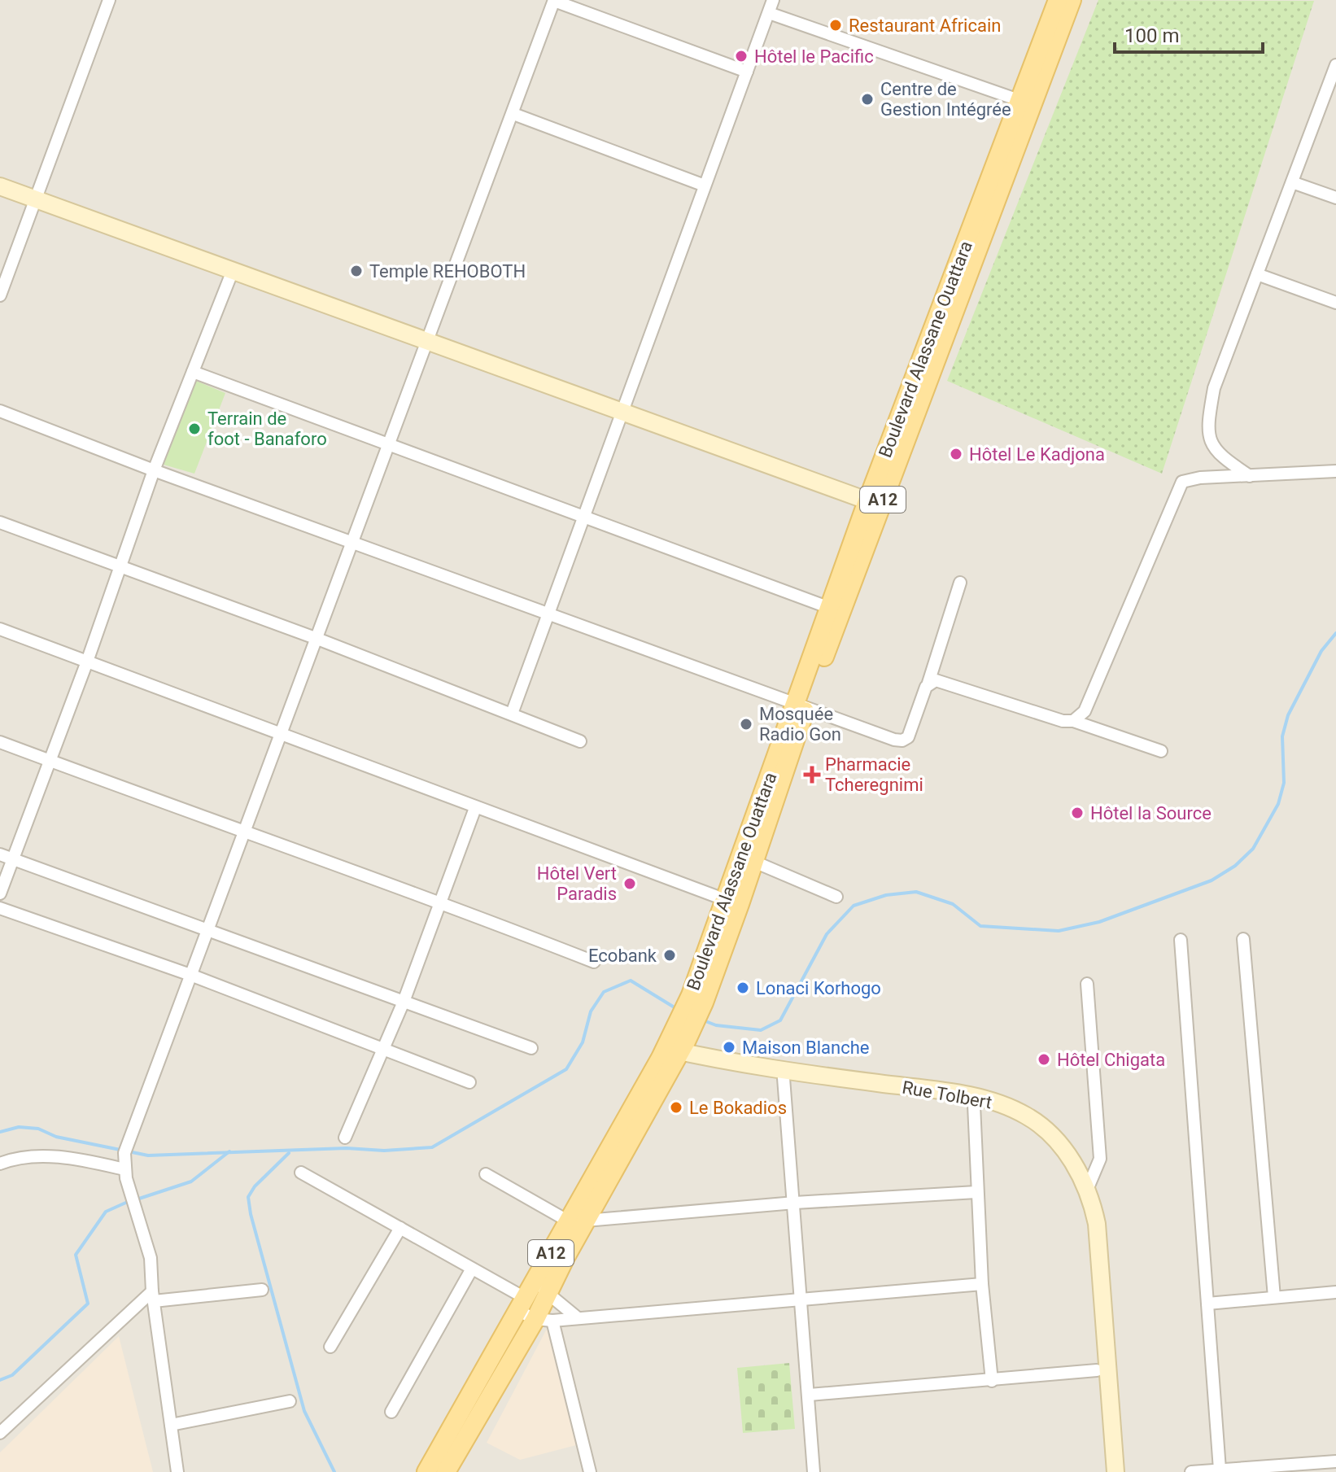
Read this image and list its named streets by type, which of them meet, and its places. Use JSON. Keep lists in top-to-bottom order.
{
  "streets": {
    "main road": ["Boulevard Alassane Ouattara", "A12"],
    "street": ["Rue Tolbert"]
  },
  "crossings": [
    ["Boulevard Alassane Ouattara", "Rue Tolbert"]
  ],
  "places": {
    "other": [
      "Restaurant Africain",
      "Hôtel le Pacific",
      "Centre de Gestion Intégrée",
      "Temple REHOBOTH",
      "Terrain de foot - Banaforo",
      "Hôtel Le Kadjona",
      "Mosquée Radio Gon",
      "Hôtel la Source",
      "Hôtel Vert Paradis",
      "Ecobank",
      "Lonaci Korhogo",
      "Maison Blanche",
      "Hôtel Chigata",
      "Le Bokadios"
    ],
    "health": ["Pharmacie Tcheregnimi"]
  },
  "scale_bar": "100 m"
}
